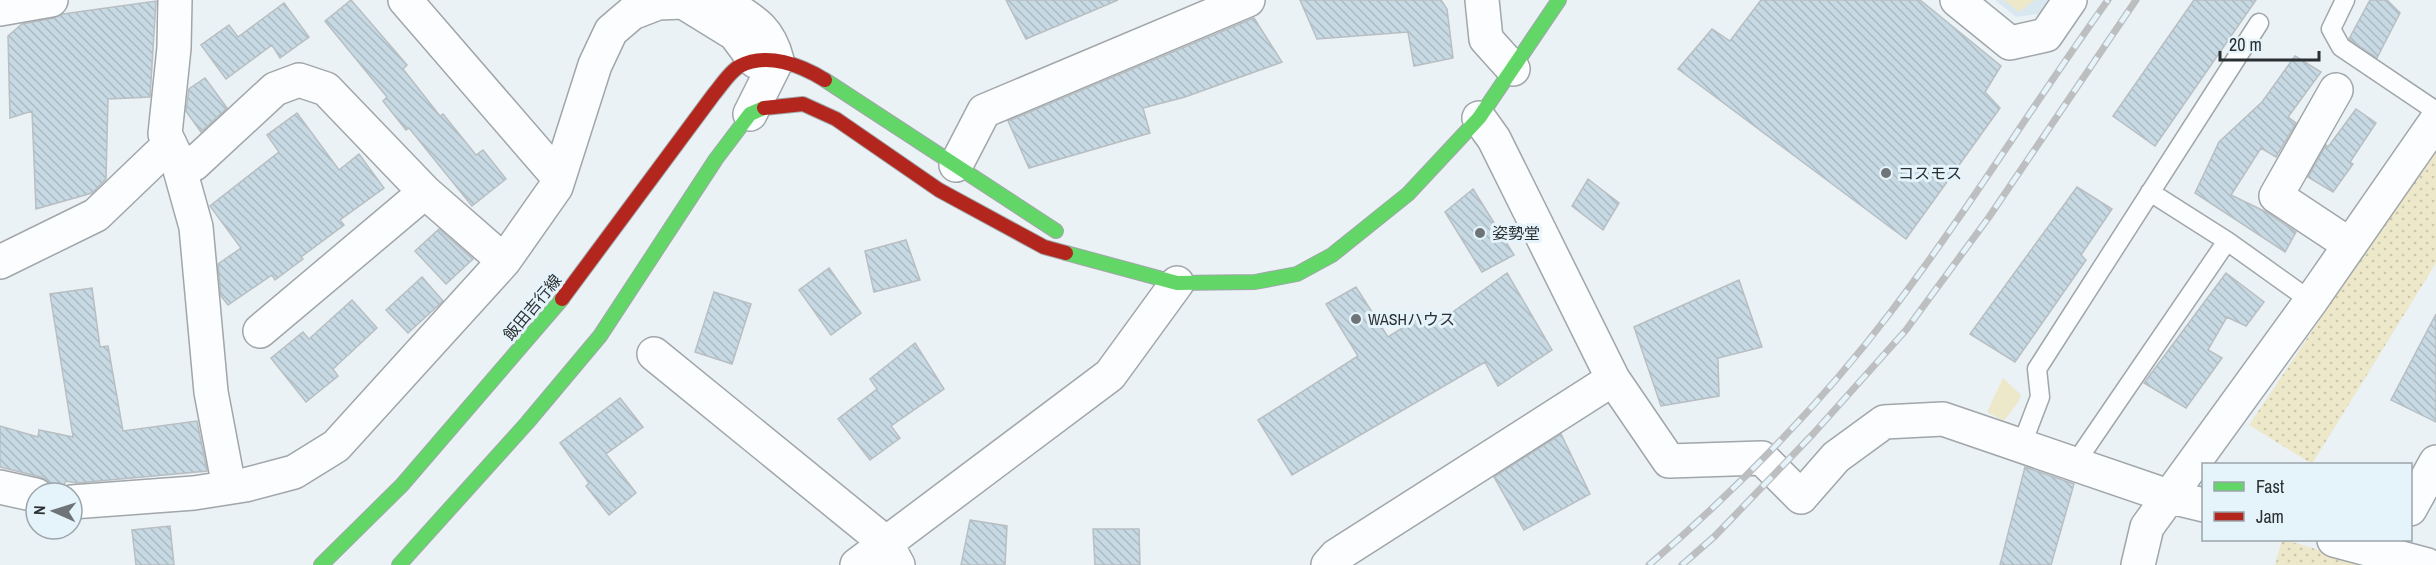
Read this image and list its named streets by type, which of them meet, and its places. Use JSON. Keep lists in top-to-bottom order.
{
  "streets": {
    "street": ["飯田吉行線"]
  },
  "places": ["コスモス", "姿勢堂", "WASHハウス"],
  "legend": ["Fast", "Jam"],
  "scale_bar": "20 m",
  "north": "left"
}
